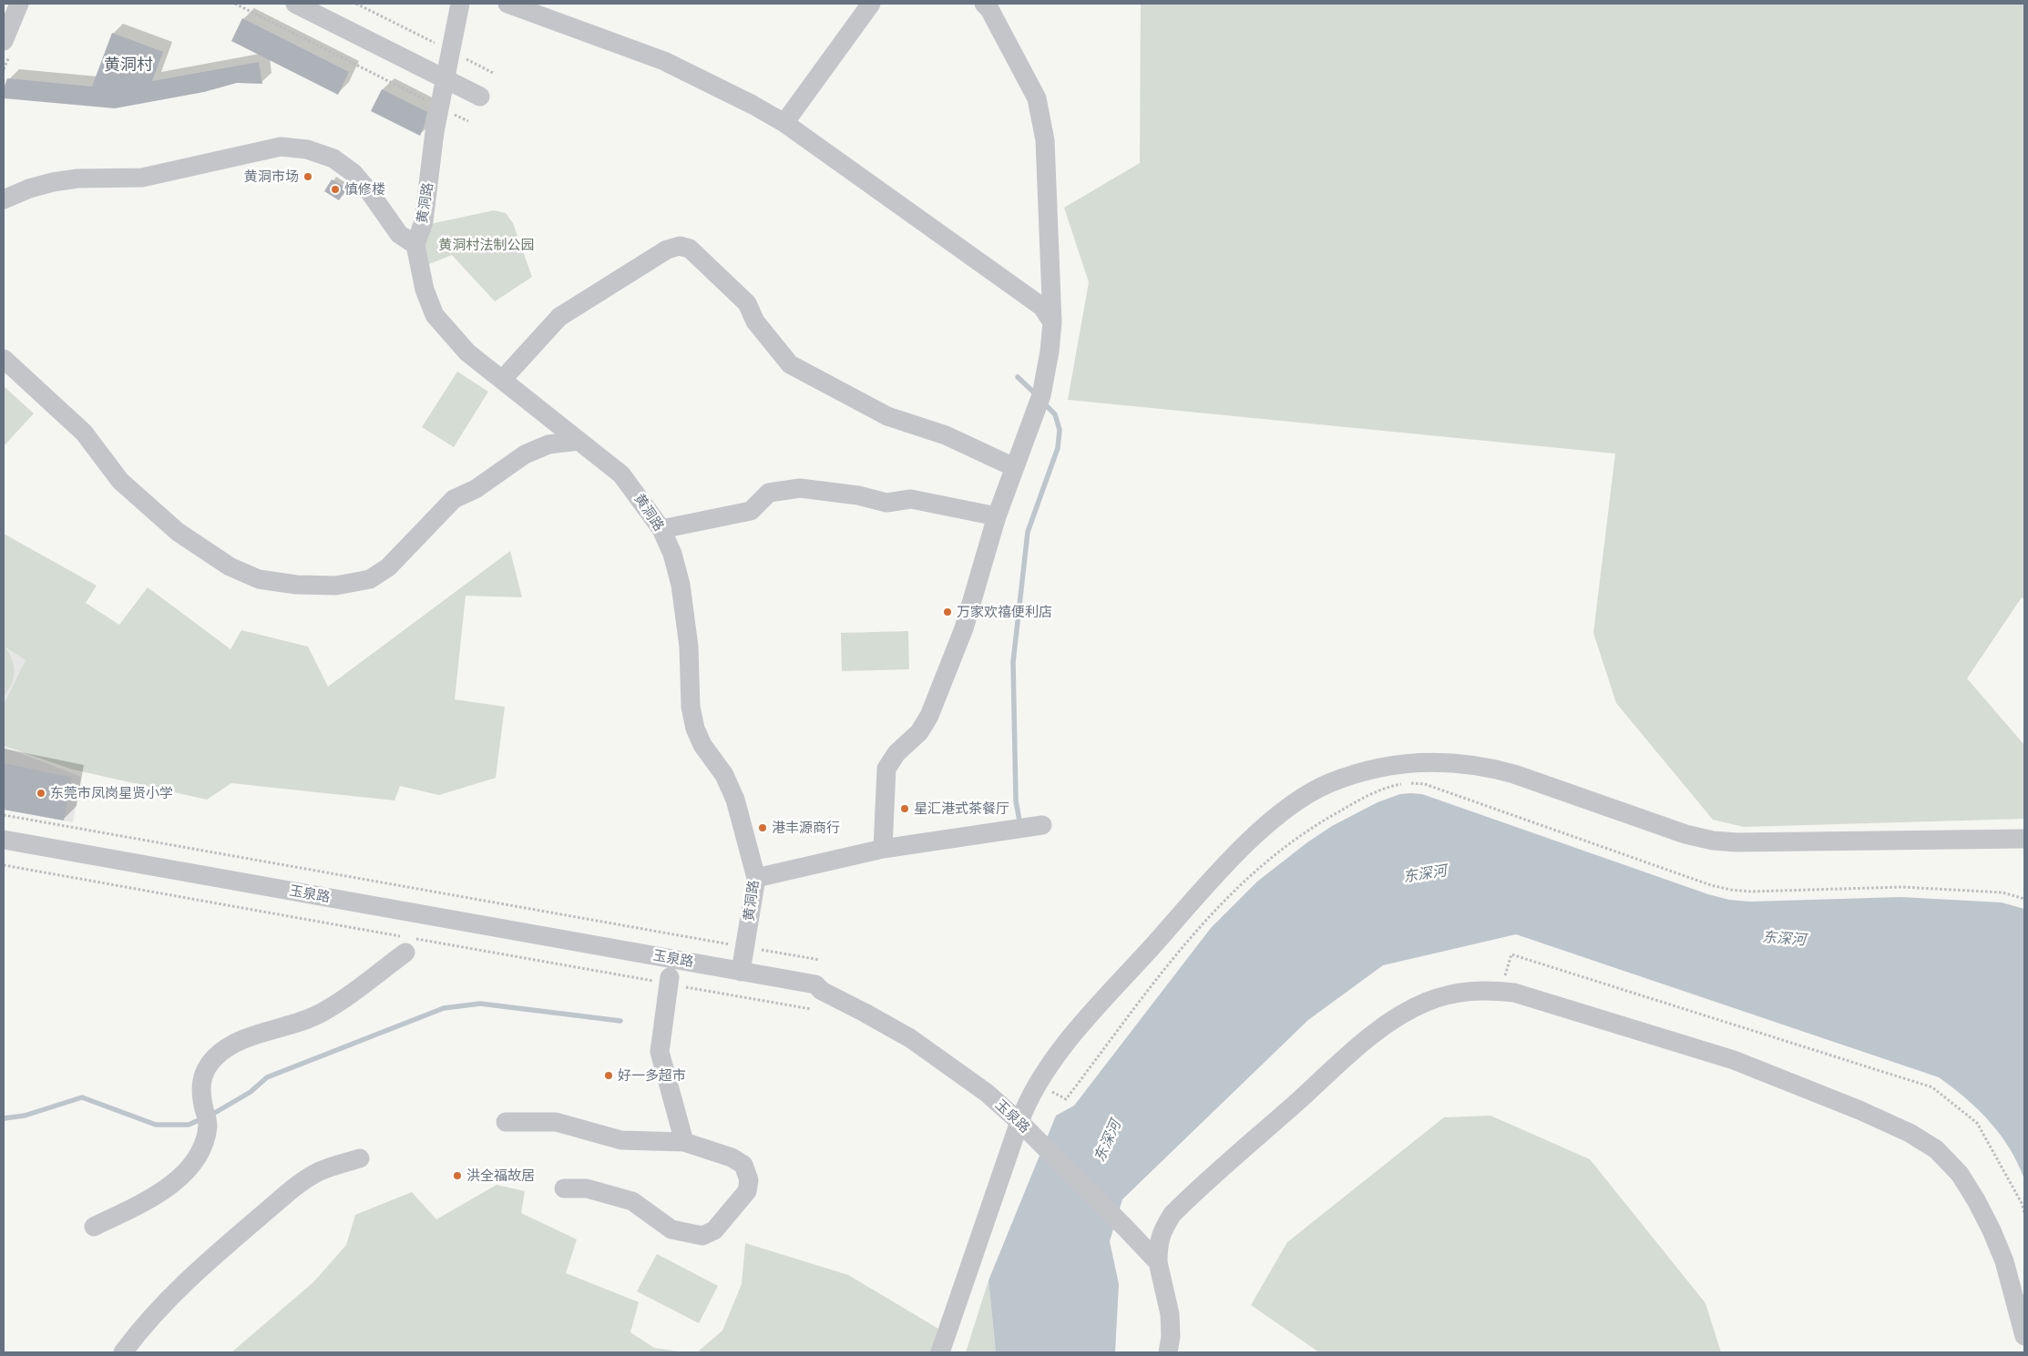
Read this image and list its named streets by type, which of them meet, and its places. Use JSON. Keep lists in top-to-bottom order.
{
  "streets": {
    "street": ["黄洞路", "玉泉路"]
  },
  "crossings": [
    ["黄洞路", "玉泉路"]
  ],
  "districts": ["黄洞村"],
  "water": ["东深河"],
  "parks": ["黄洞村法制公园"],
  "places": [
    "黄洞市场",
    "慎修楼",
    "万家欢禧便利店",
    "东莞市凤岗星贤小学",
    "星汇港式茶餐厅",
    "港丰源商行",
    "好一多超市",
    "洪全福故居"
  ]
}
